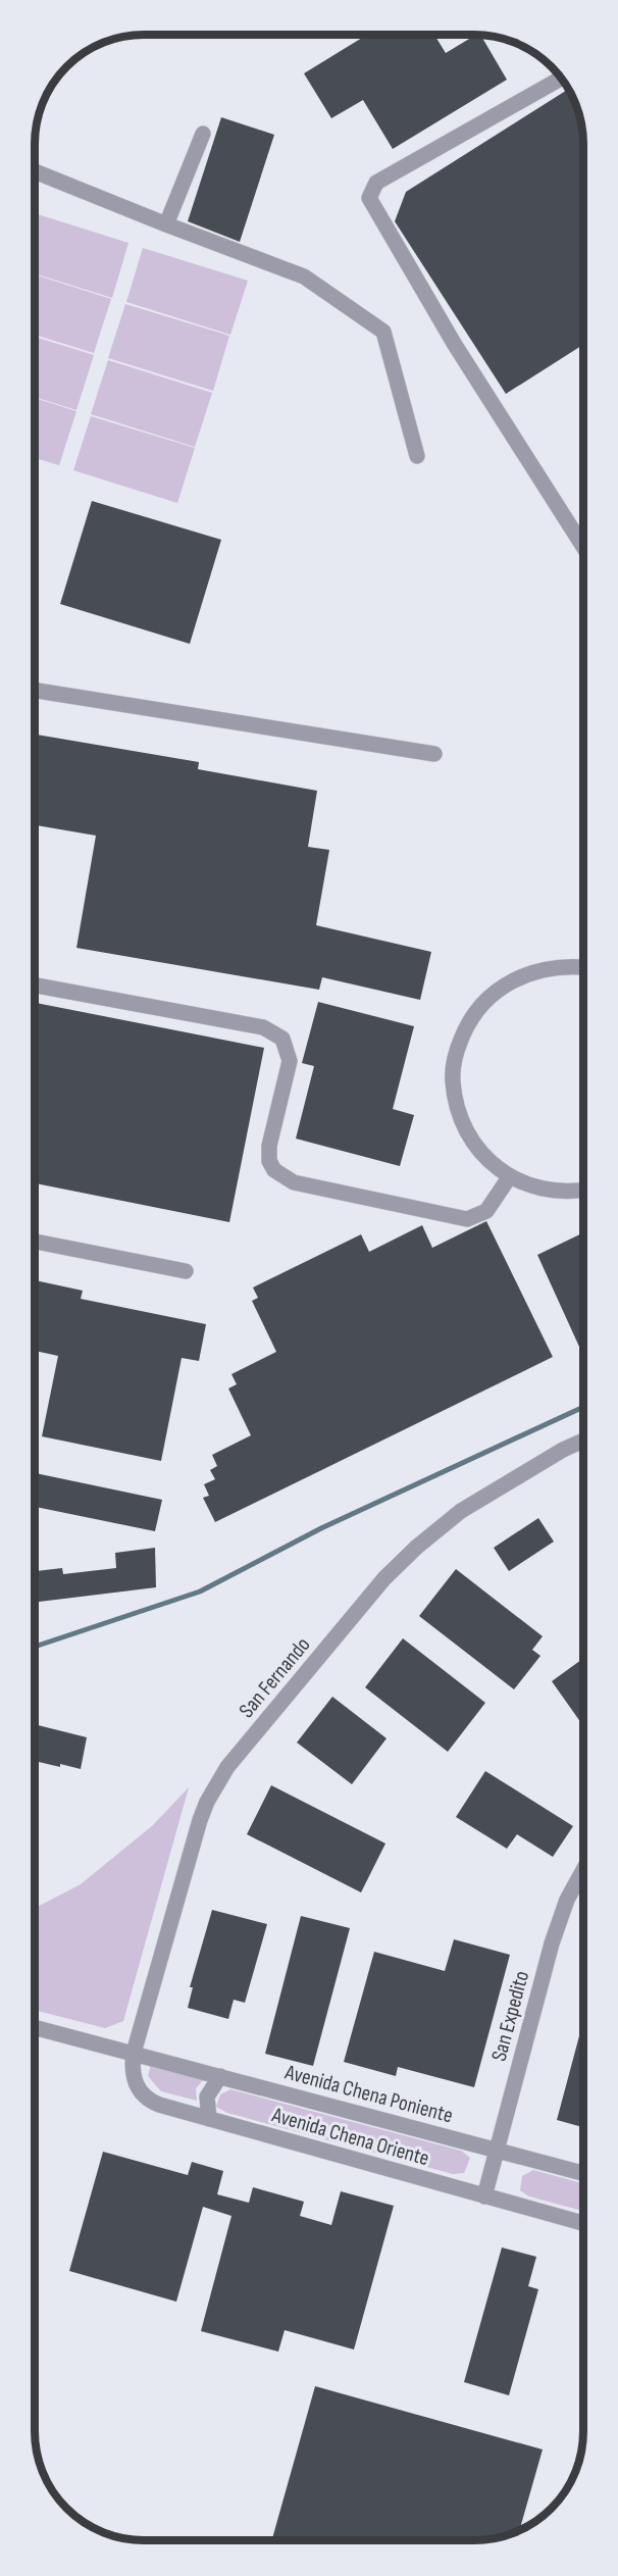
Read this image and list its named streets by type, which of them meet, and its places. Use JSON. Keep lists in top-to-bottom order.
{
  "streets": {
    "street": [
      "San Fernando",
      "San Expedito",
      "Avenida Chena Poniente",
      "Avenida Chena Oriente"
    ]
  },
  "crossings": [
    ["San Fernando", "Avenida Chena Poniente"],
    ["San Fernando", "Avenida Chena Oriente"],
    ["San Expedito", "Avenida Chena Poniente"],
    ["San Expedito", "Avenida Chena Oriente"],
    ["Avenida Chena Poniente", "Avenida Chena Oriente"]
  ]
}
